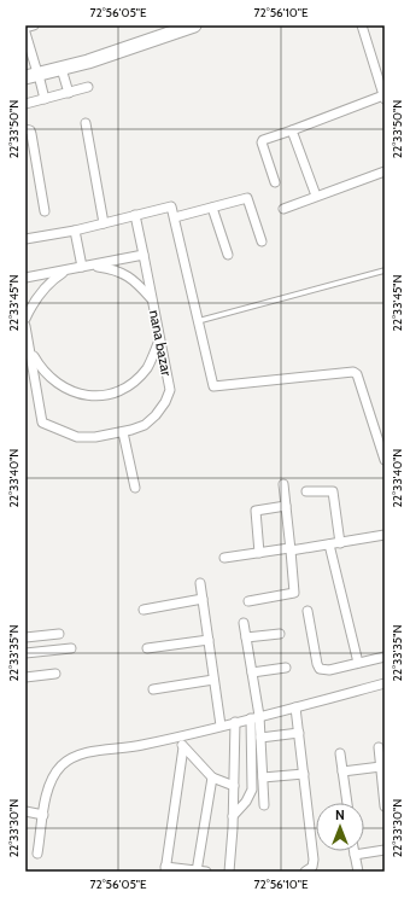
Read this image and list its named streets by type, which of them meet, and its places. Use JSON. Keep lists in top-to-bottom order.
{
  "streets": {
    "street": ["nana bazar"]
  },
  "north": "top",
  "coordinates": [
    "72°56'05\"E",
    "72°56'10\"E",
    "22°33'50\"N",
    "22°33'45\"N",
    "22°33'40\"N",
    "22°33'35\"N",
    "22°33'30\"N"
  ]
}
